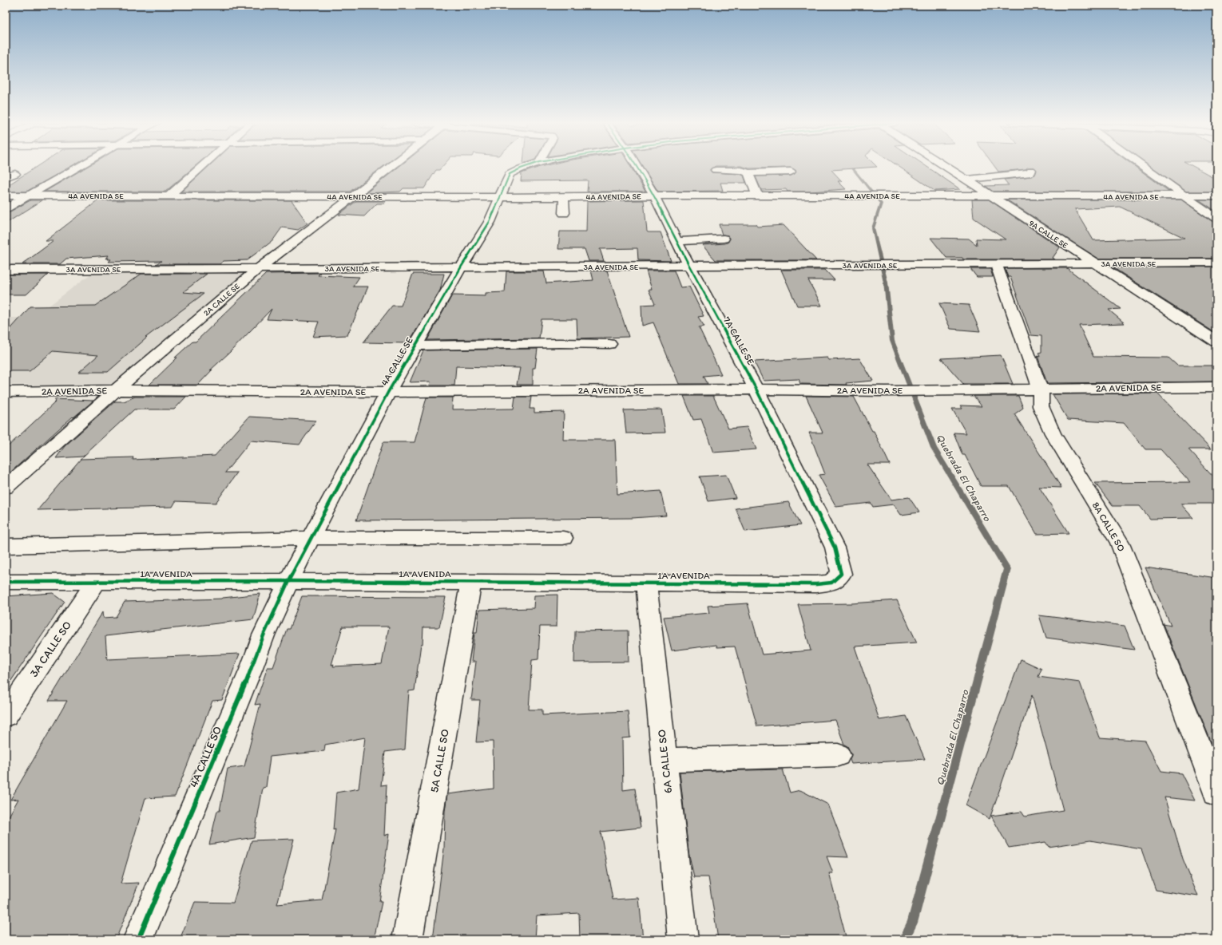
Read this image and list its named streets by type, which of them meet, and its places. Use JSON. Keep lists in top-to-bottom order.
{
  "streets": {
    "street": [
      "4A AVENIDA SE",
      "9A CALLE SE",
      "3A AVENIDA SE",
      "2A CALLE SE",
      "7A CALLE SE",
      "4A CALLE SE",
      "2A AVENIDA SE",
      "8A CALLE SO",
      "1A AVENIDA",
      "3A CALLE SO",
      "4A CALLE SO",
      "5A CALLE SO",
      "6A CALLE SO"
    ]
  },
  "crossings": [
    ["4A AVENIDA SE", "9A CALLE SE"],
    ["4A AVENIDA SE", "2A CALLE SE"],
    ["4A AVENIDA SE", "7A CALLE SE"],
    ["4A AVENIDA SE", "4A CALLE SE"],
    ["9A CALLE SE", "3A AVENIDA SE"],
    ["3A AVENIDA SE", "2A CALLE SE"],
    ["3A AVENIDA SE", "7A CALLE SE"],
    ["3A AVENIDA SE", "4A CALLE SE"],
    ["3A AVENIDA SE", "8A CALLE SO"],
    ["2A CALLE SE", "2A AVENIDA SE"],
    ["7A CALLE SE", "2A AVENIDA SE"],
    ["7A CALLE SE", "1A AVENIDA"],
    ["4A CALLE SE", "2A AVENIDA SE"],
    ["4A CALLE SE", "1A AVENIDA"],
    ["4A CALLE SE", "4A CALLE SO"],
    ["2A AVENIDA SE", "8A CALLE SO"],
    ["1A AVENIDA", "3A CALLE SO"],
    ["1A AVENIDA", "4A CALLE SO"],
    ["1A AVENIDA", "5A CALLE SO"],
    ["1A AVENIDA", "6A CALLE SO"]
  ],
  "water": ["Quebrada El Chaparro"]
}
